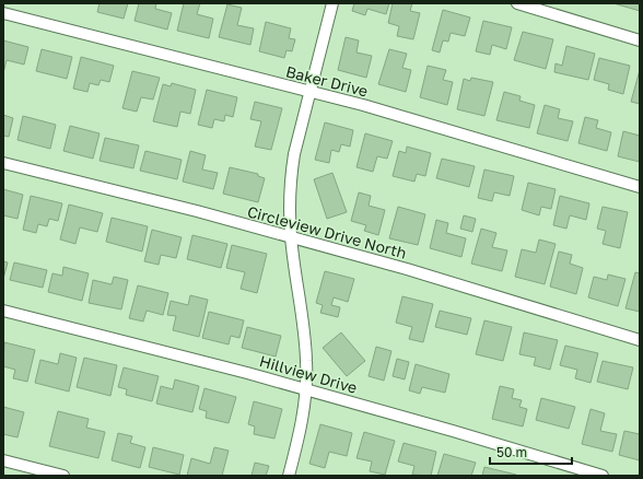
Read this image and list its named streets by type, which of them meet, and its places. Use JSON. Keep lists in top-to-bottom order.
{
  "streets": {
    "street": ["Baker Drive", "Circleview Drive North", "Hillview Drive"]
  },
  "scale_bar": "50 m"
}
